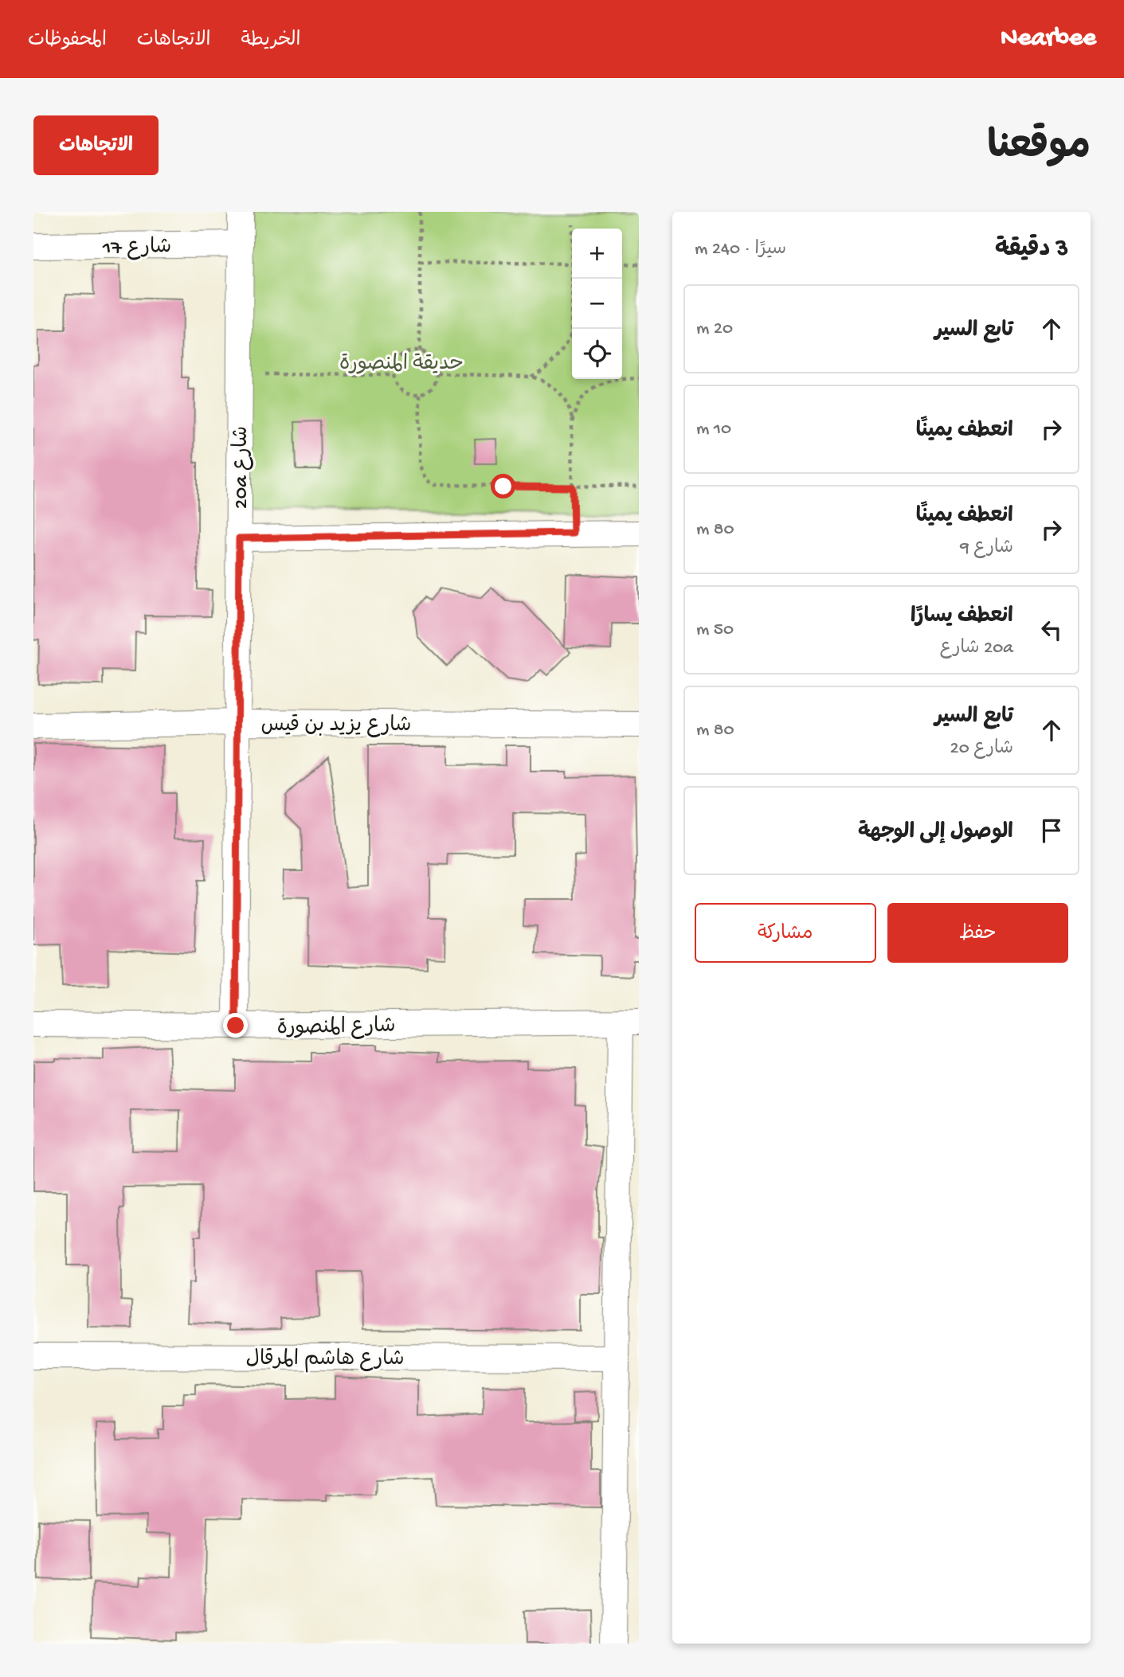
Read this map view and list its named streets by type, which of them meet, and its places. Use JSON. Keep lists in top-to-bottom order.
{
  "streets": {
    "street": [
      "شارع 17",
      "20a شارع",
      "شارع يزيد بن قيس",
      "شارع المنصورة",
      "شارع هاشم المرقال"
    ]
  },
  "crossings": [
    ["شارع 17", "20a شارع"],
    ["20a شارع", "شارع يزيد بن قيس"],
    ["20a شارع", "شارع المنصورة"]
  ],
  "parks": ["حديقة المنصورة"],
  "page": {
    "header": "Nearbee",
    "nav": ["الخريطة", "الاتجاهات", "المحفوظات"],
    "title": "موقعنا",
    "buttons": [
      "الاتجاهات",
      ["حفظ", "مشاركة"]
    ],
    "heading": ["3 دقيقة", "سيرًا · 240 m"],
    "map_buttons": ["+", "−"],
    "list": [
      ["تابع السير", "20 m"],
      ["انعطف يمينًا", "10 m"],
      ["انعطف يمينًا", "شارع 9", "80 m"],
      ["انعطف يسارًا", "20a شارع", "50 m"],
      ["تابع السير", "شارع 20", "80 m"],
      "الوصول إلى الوجهة"
    ]
  }
}
